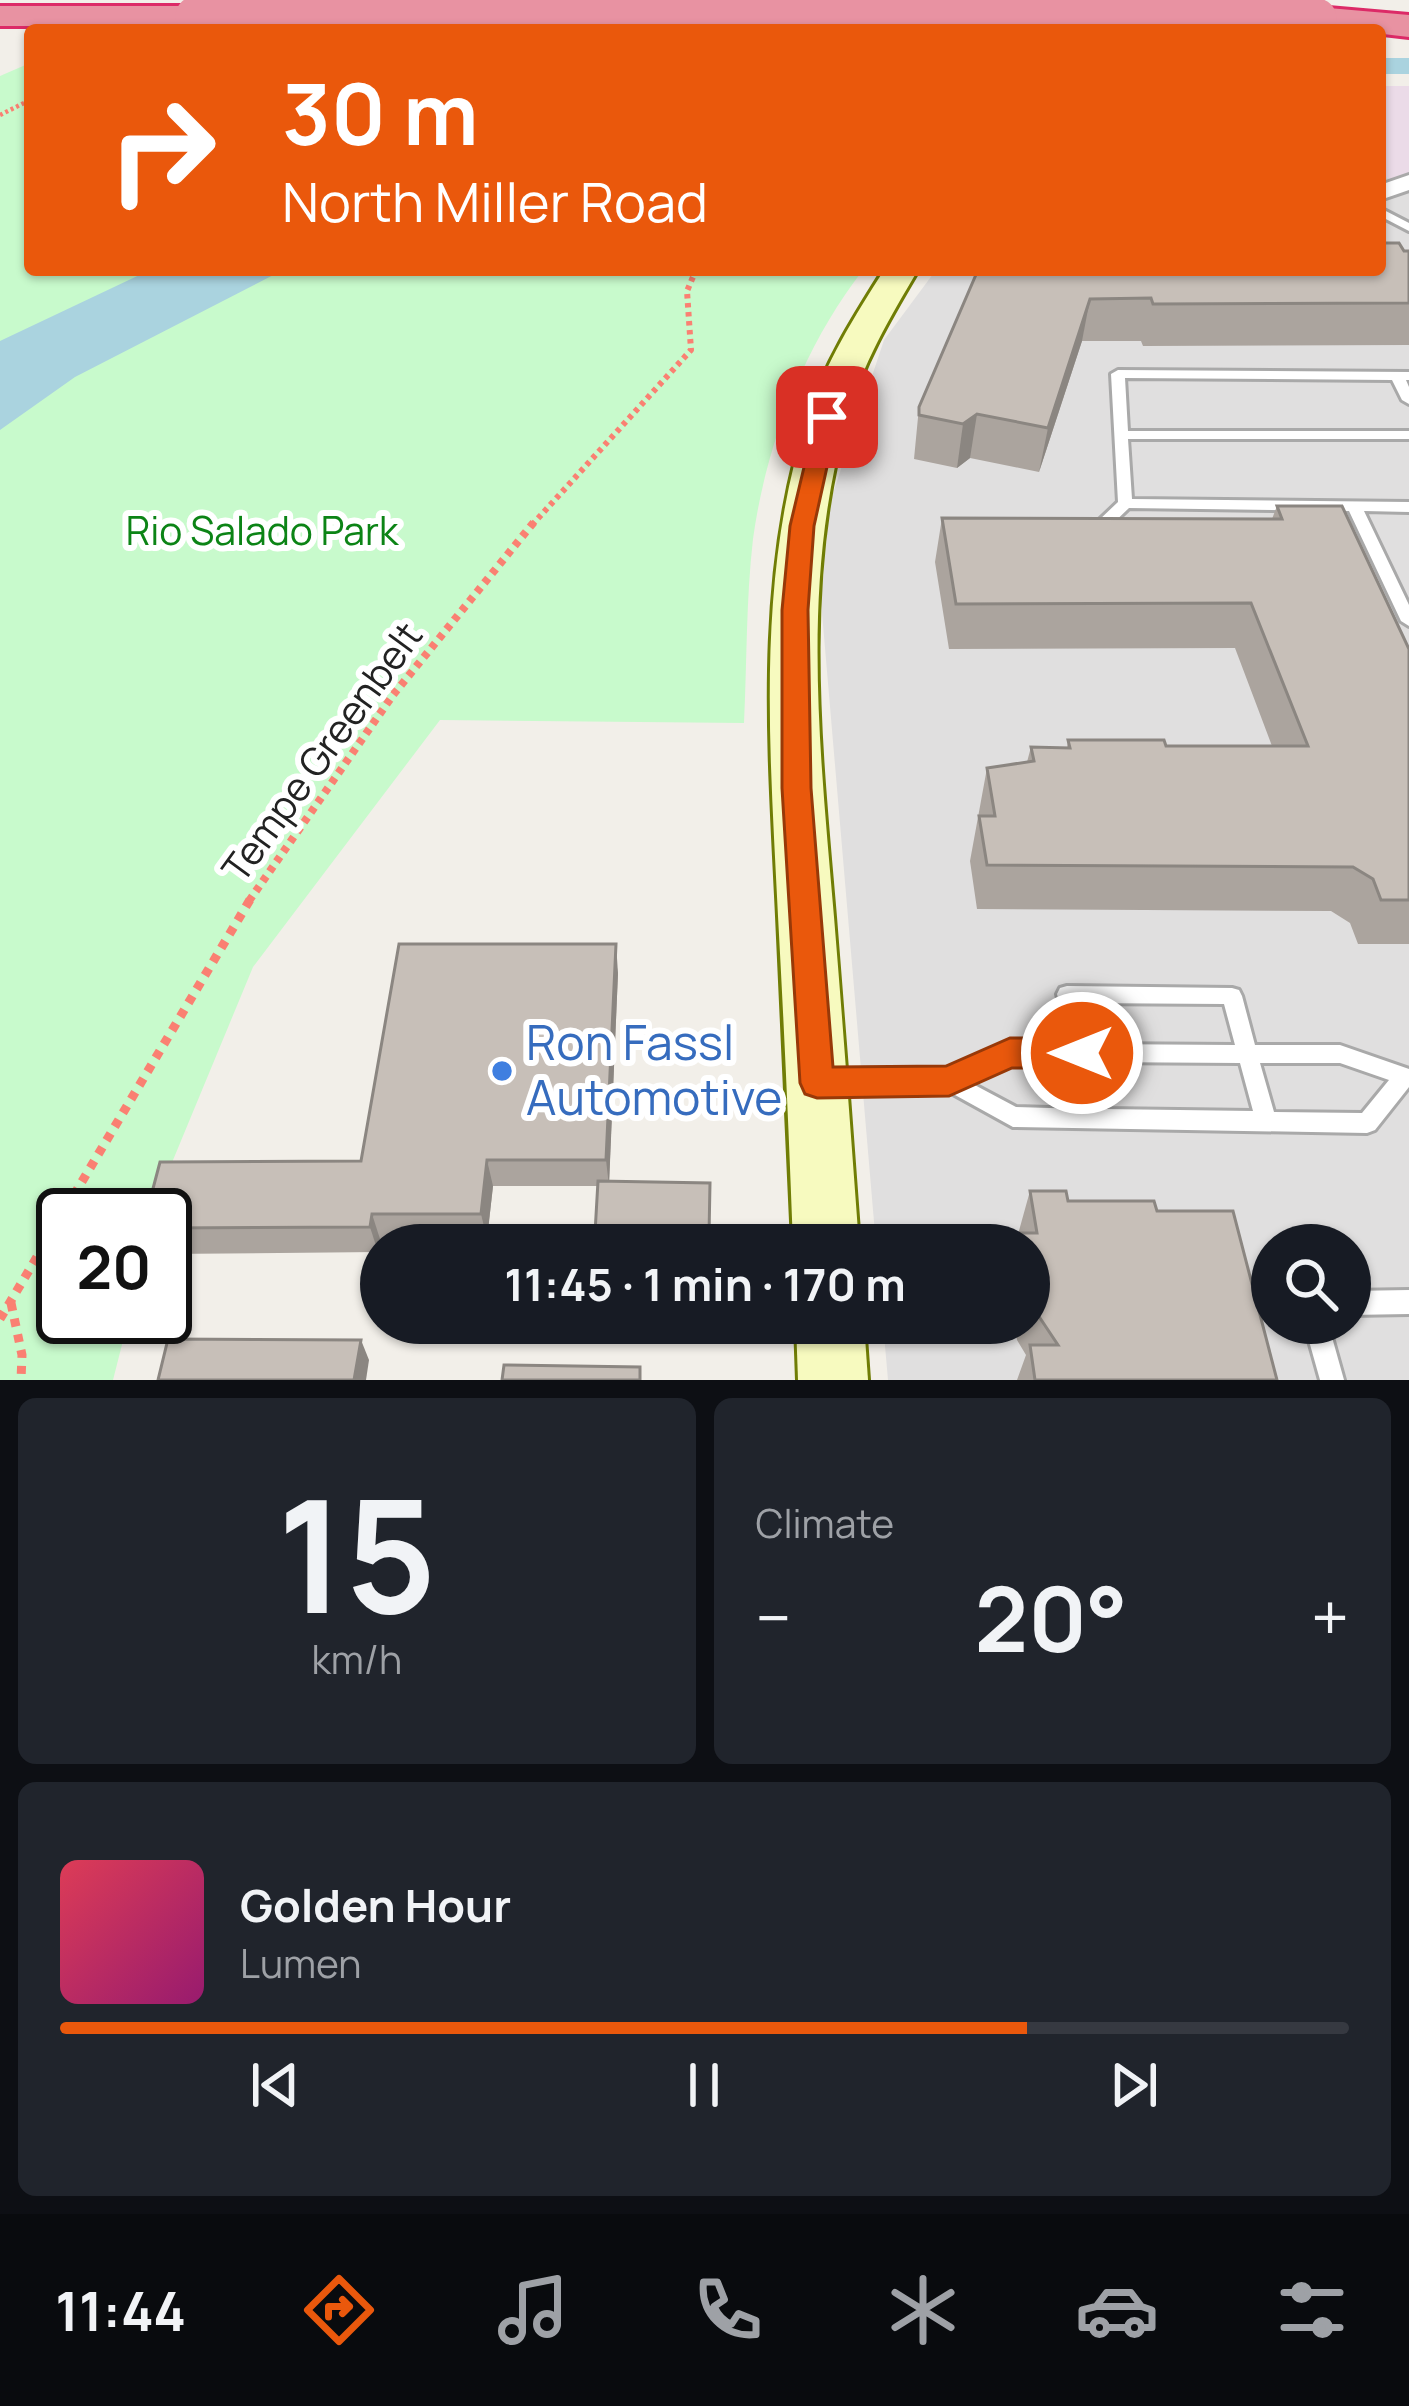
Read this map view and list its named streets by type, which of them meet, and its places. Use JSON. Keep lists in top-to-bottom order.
{
  "streets": {
    "path": ["Tempe Greenbelt"]
  },
  "parks": ["Rio Salado Park"],
  "places": ["Ron Fassl Automotive"],
  "page": {
    "turn": ["30 m", "North Miller Road"],
    "limit": "20",
    "trip": "11:45 · 1 min · 170 m",
    "tile": [
      ["15", "km/h"],
      "Climate"
    ],
    "heat": ["−", "20°", "+"],
    "song": ["Golden Hour", "Lumen"],
    "tabs": "11:44"
  }
}
